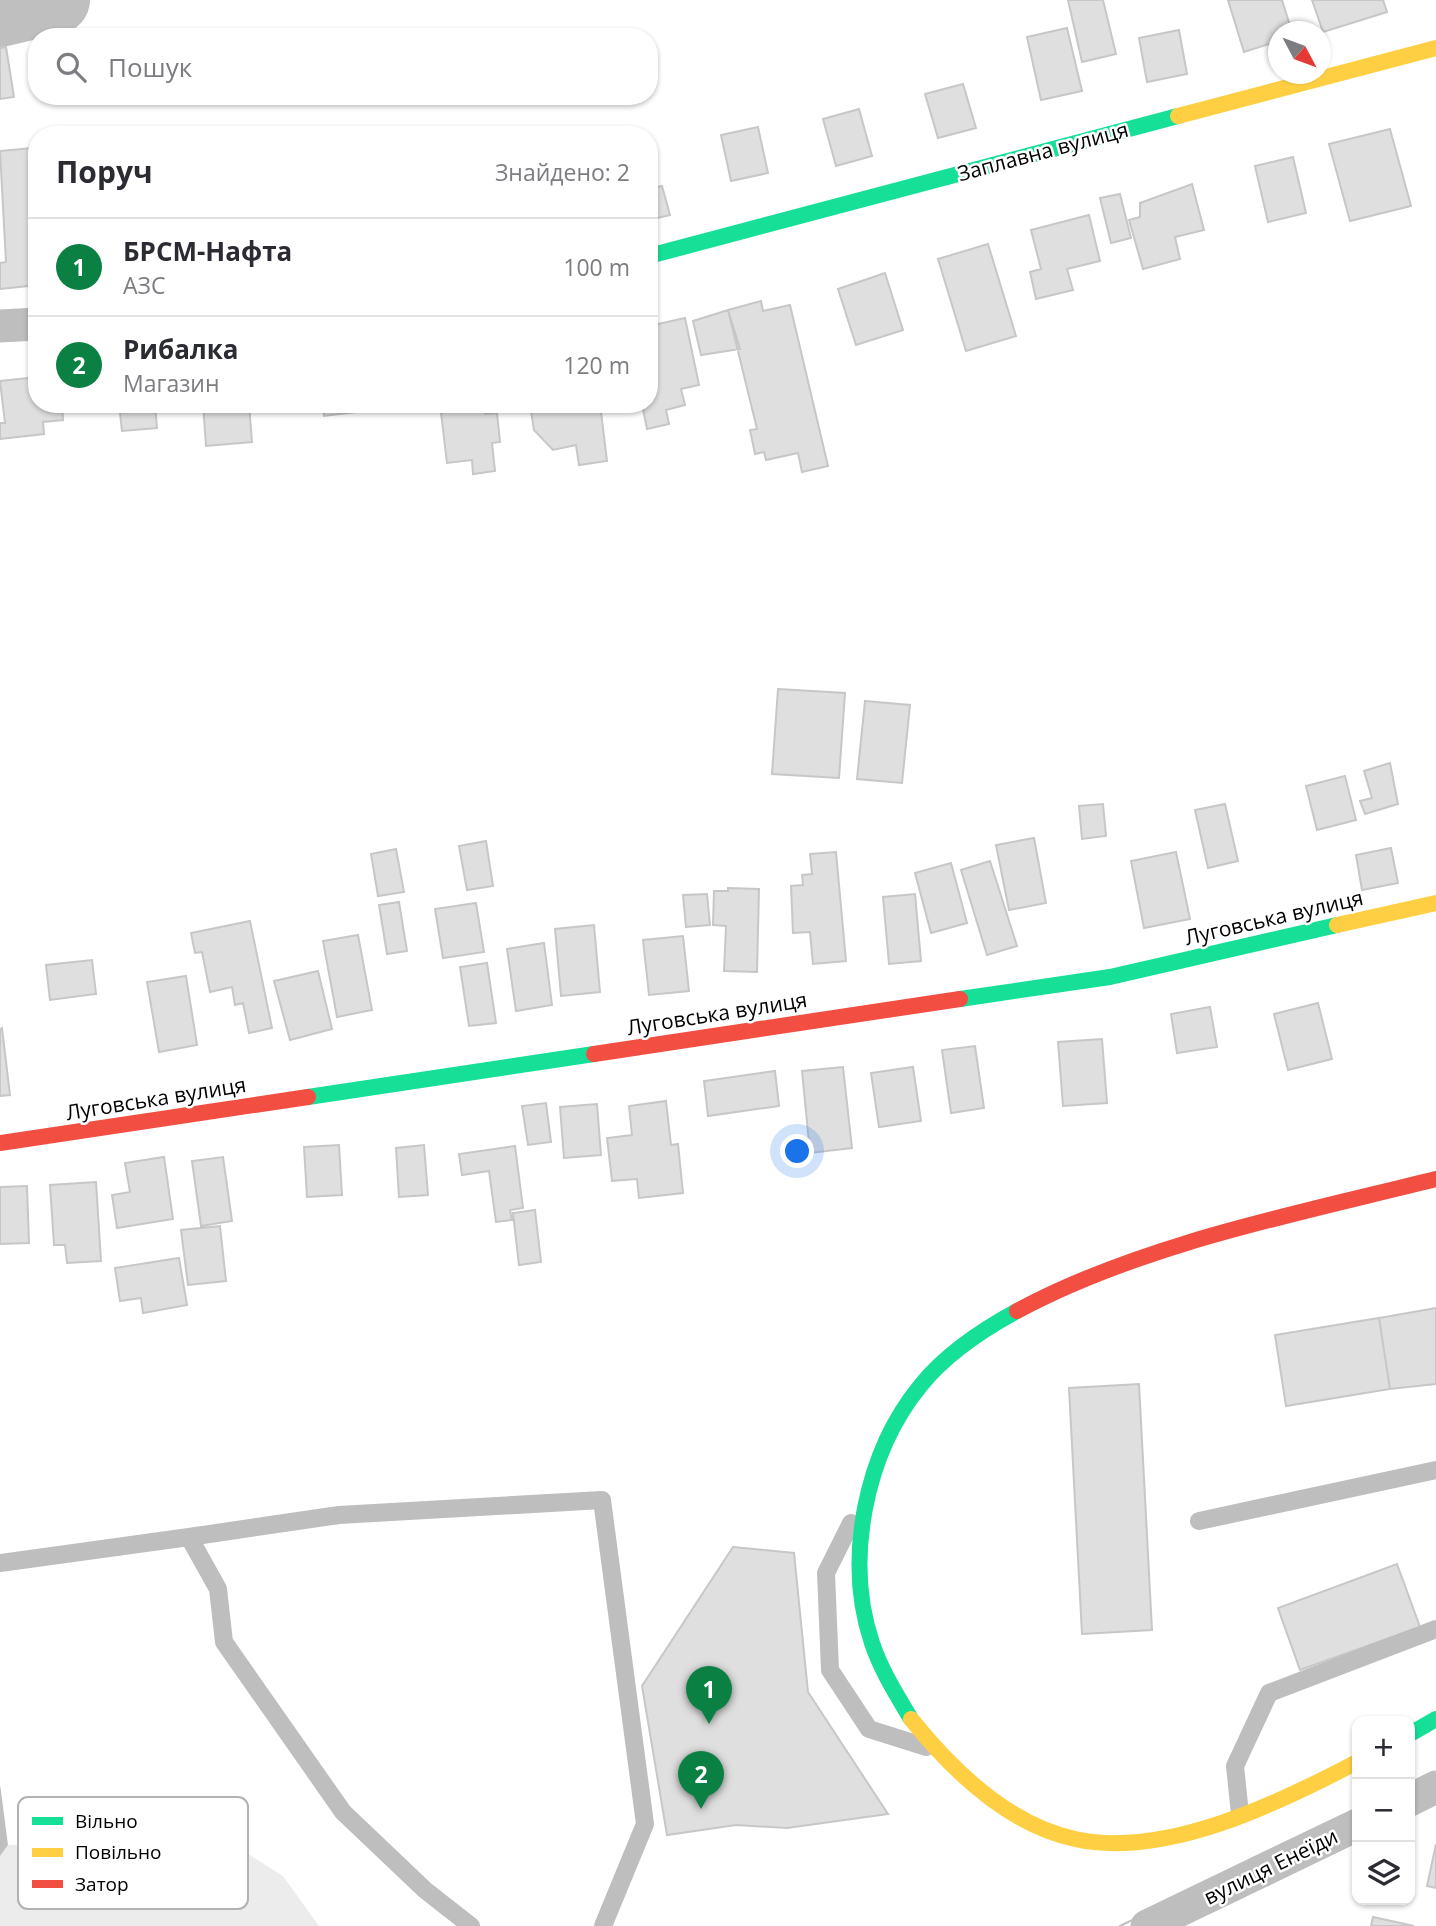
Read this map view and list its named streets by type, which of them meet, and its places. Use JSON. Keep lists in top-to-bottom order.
{
  "streets": {
    "street": ["Заплавна вулиця", "Луговська вулиця", "вулиця Енеїди"]
  },
  "legend": ["Вільно", "Повільно", "Затор"],
  "north": "bottom right",
  "page": {
    "search": "Пошук",
    "heading": ["Поруч", "Знайдено: 2"],
    "list": [
      {
        "mark": "1",
        "name": "БРСМ-Нафта",
        "note": "АЗС",
        "value": "100 m"
      },
      {
        "mark": "2",
        "name": "Рибалка",
        "note": "Магазин",
        "value": "120 m"
      }
    ],
    "pins": ["1", "2"],
    "map_buttons": ["+", "−"]
  }
}
